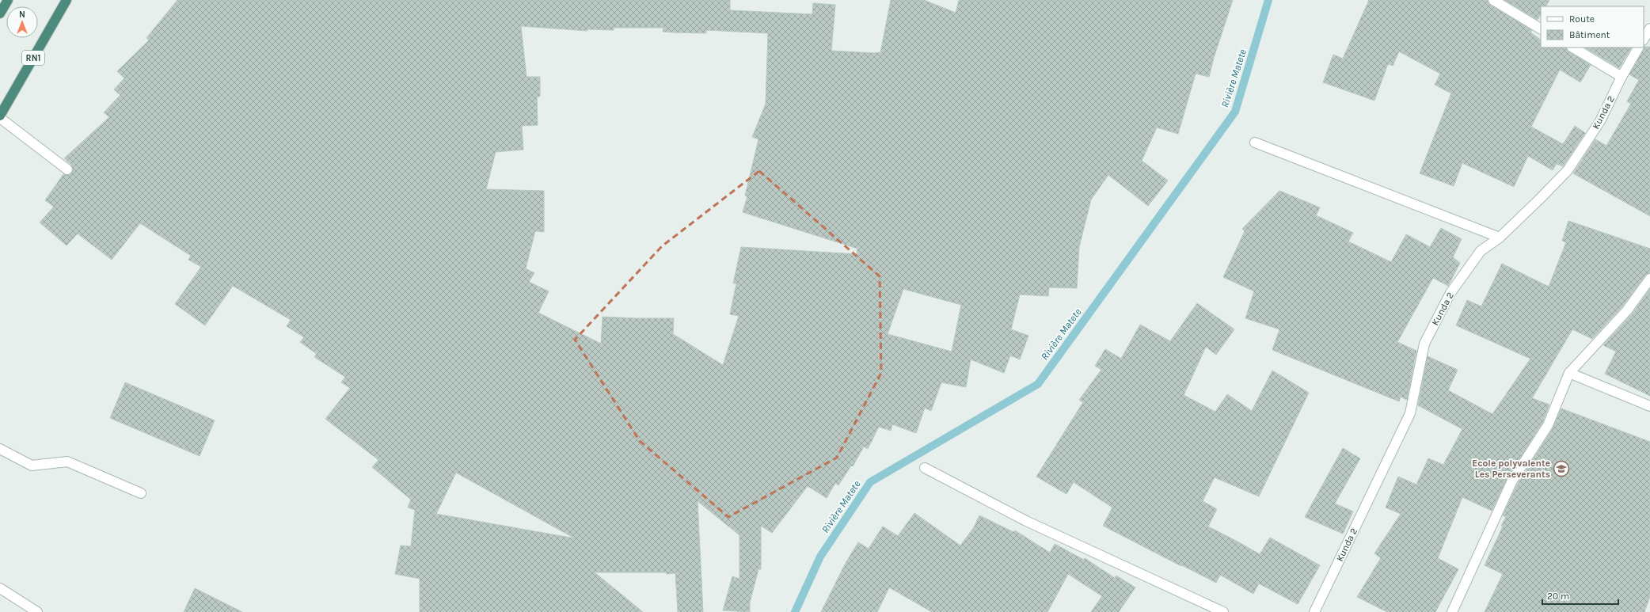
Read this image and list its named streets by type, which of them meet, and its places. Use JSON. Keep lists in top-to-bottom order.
{
  "streets": {
    "highway": ["RN1"],
    "street": ["Kunda 2"]
  },
  "water": ["Rivière Matete"],
  "places": {
    "school or university": ["Ecole polyvalente Les Perseverants"]
  },
  "legend": ["Route", "Bâtiment"],
  "scale_bar": "20 m",
  "north": "top"
}
